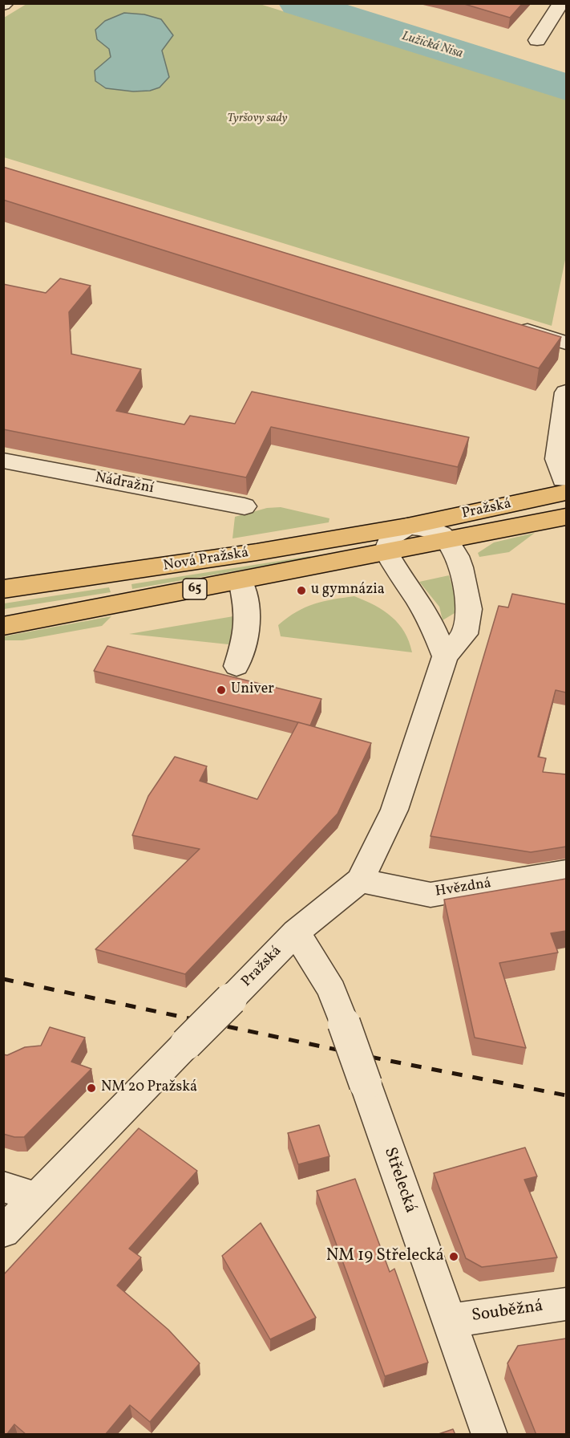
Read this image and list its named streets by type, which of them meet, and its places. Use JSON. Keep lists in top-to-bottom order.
{
  "streets": {
    "main road": ["Pražská", "Nová Pražská", "65"],
    "street": [
      "Nádražní",
      "Hvězdná",
      "Střelecká",
      "Souběžná"
    ]
  },
  "crossings": [
    ["Pražská", "Nová Pražská"],
    ["Pražská", "Hvězdná"],
    ["Pražská", "Střelecká"],
    ["Střelecká", "Souběžná"]
  ],
  "water": ["Lužická Nisa"],
  "parks": ["Tyršovy sady"],
  "places": [
    "u gymnázia",
    "Univer",
    "NM 20 Pražská",
    "NM 19 Střelecká"
  ]
}
